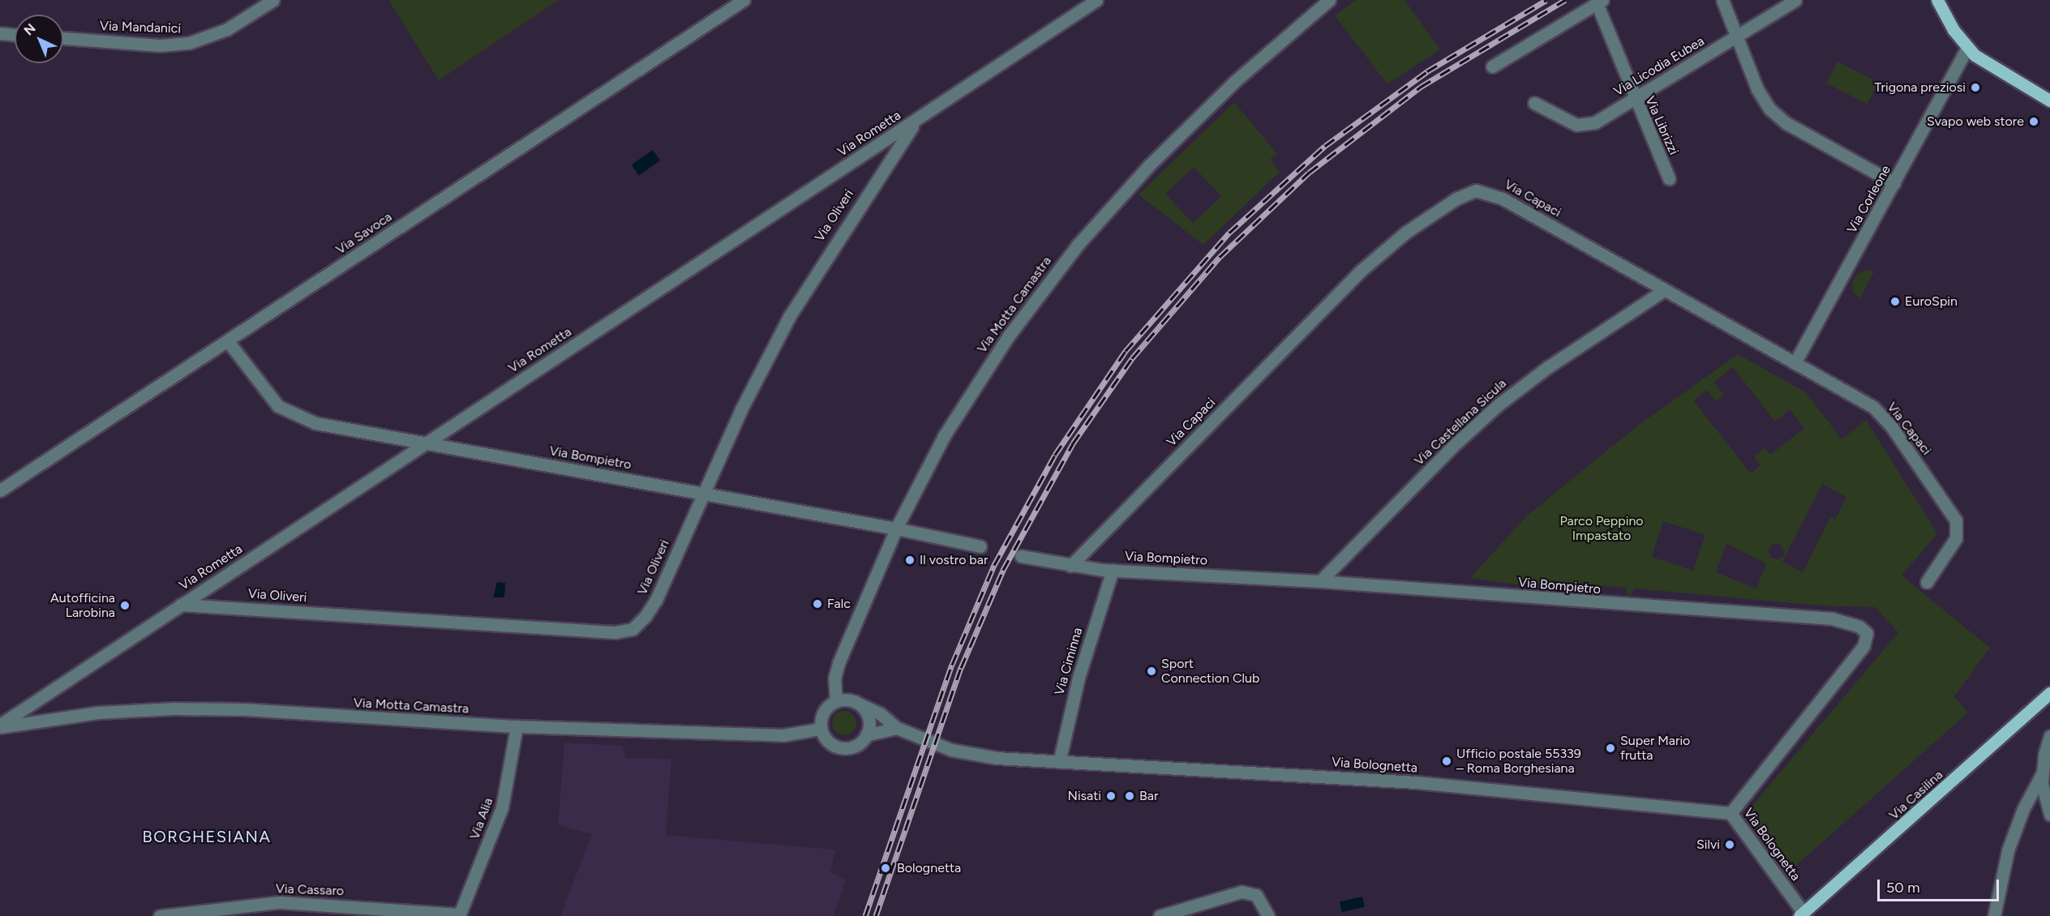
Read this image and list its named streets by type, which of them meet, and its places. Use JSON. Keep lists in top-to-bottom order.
{
  "streets": {
    "main road": ["Via Casilina"],
    "street": [
      "Via Mandanici",
      "Via Licodia Eubea",
      "Via Librizzi",
      "Via Rometta",
      "Via Capaci",
      "Via Corleone",
      "Via Oliveri",
      "Via Savoca",
      "Via Motta Camastra",
      "Via Castellana Sicula",
      "Via Bompietro",
      "Via Ciminna",
      "Via Bolognetta",
      "Via Alia",
      "Via Cassaro"
    ]
  },
  "crossings": [
    ["Via Licodia Eubea", "Via Librizzi"],
    ["Via Rometta", "Via Oliveri"],
    ["Via Rometta", "Via Motta Camastra"],
    ["Via Rometta", "Via Bompietro"],
    ["Via Capaci", "Via Corleone"],
    ["Via Capaci", "Via Castellana Sicula"],
    ["Via Capaci", "Via Bompietro"],
    ["Via Oliveri", "Via Bompietro"],
    ["Via Savoca", "Via Bompietro"],
    ["Via Motta Camastra", "Via Bompietro"],
    ["Via Motta Camastra", "Via Bolognetta"],
    ["Via Motta Camastra", "Via Alia"],
    ["Via Castellana Sicula", "Via Bompietro"],
    ["Via Bompietro", "Via Ciminna"],
    ["Via Bompietro", "Via Bolognetta"],
    ["Via Ciminna", "Via Bolognetta"],
    ["Via Bolognetta", "Via Casilina"],
    ["Via Alia", "Via Cassaro"]
  ],
  "districts": ["BORGHESIANA"],
  "parks": ["Parco Peppino Impastato"],
  "places": [
    "Trigona preziosi",
    "Svapo web store",
    "EuroSpin",
    "Il vostro bar",
    "Falc",
    "Autofficina Larobina",
    "Sport Connection Club",
    "Super Mario frutta",
    "Ufficio postale 55339 – Roma Borghesiana",
    "Nisati",
    "Bar",
    "Silvi",
    "Bolognetta"
  ],
  "scale_bar": "50 m",
  "north": "top left"
}
